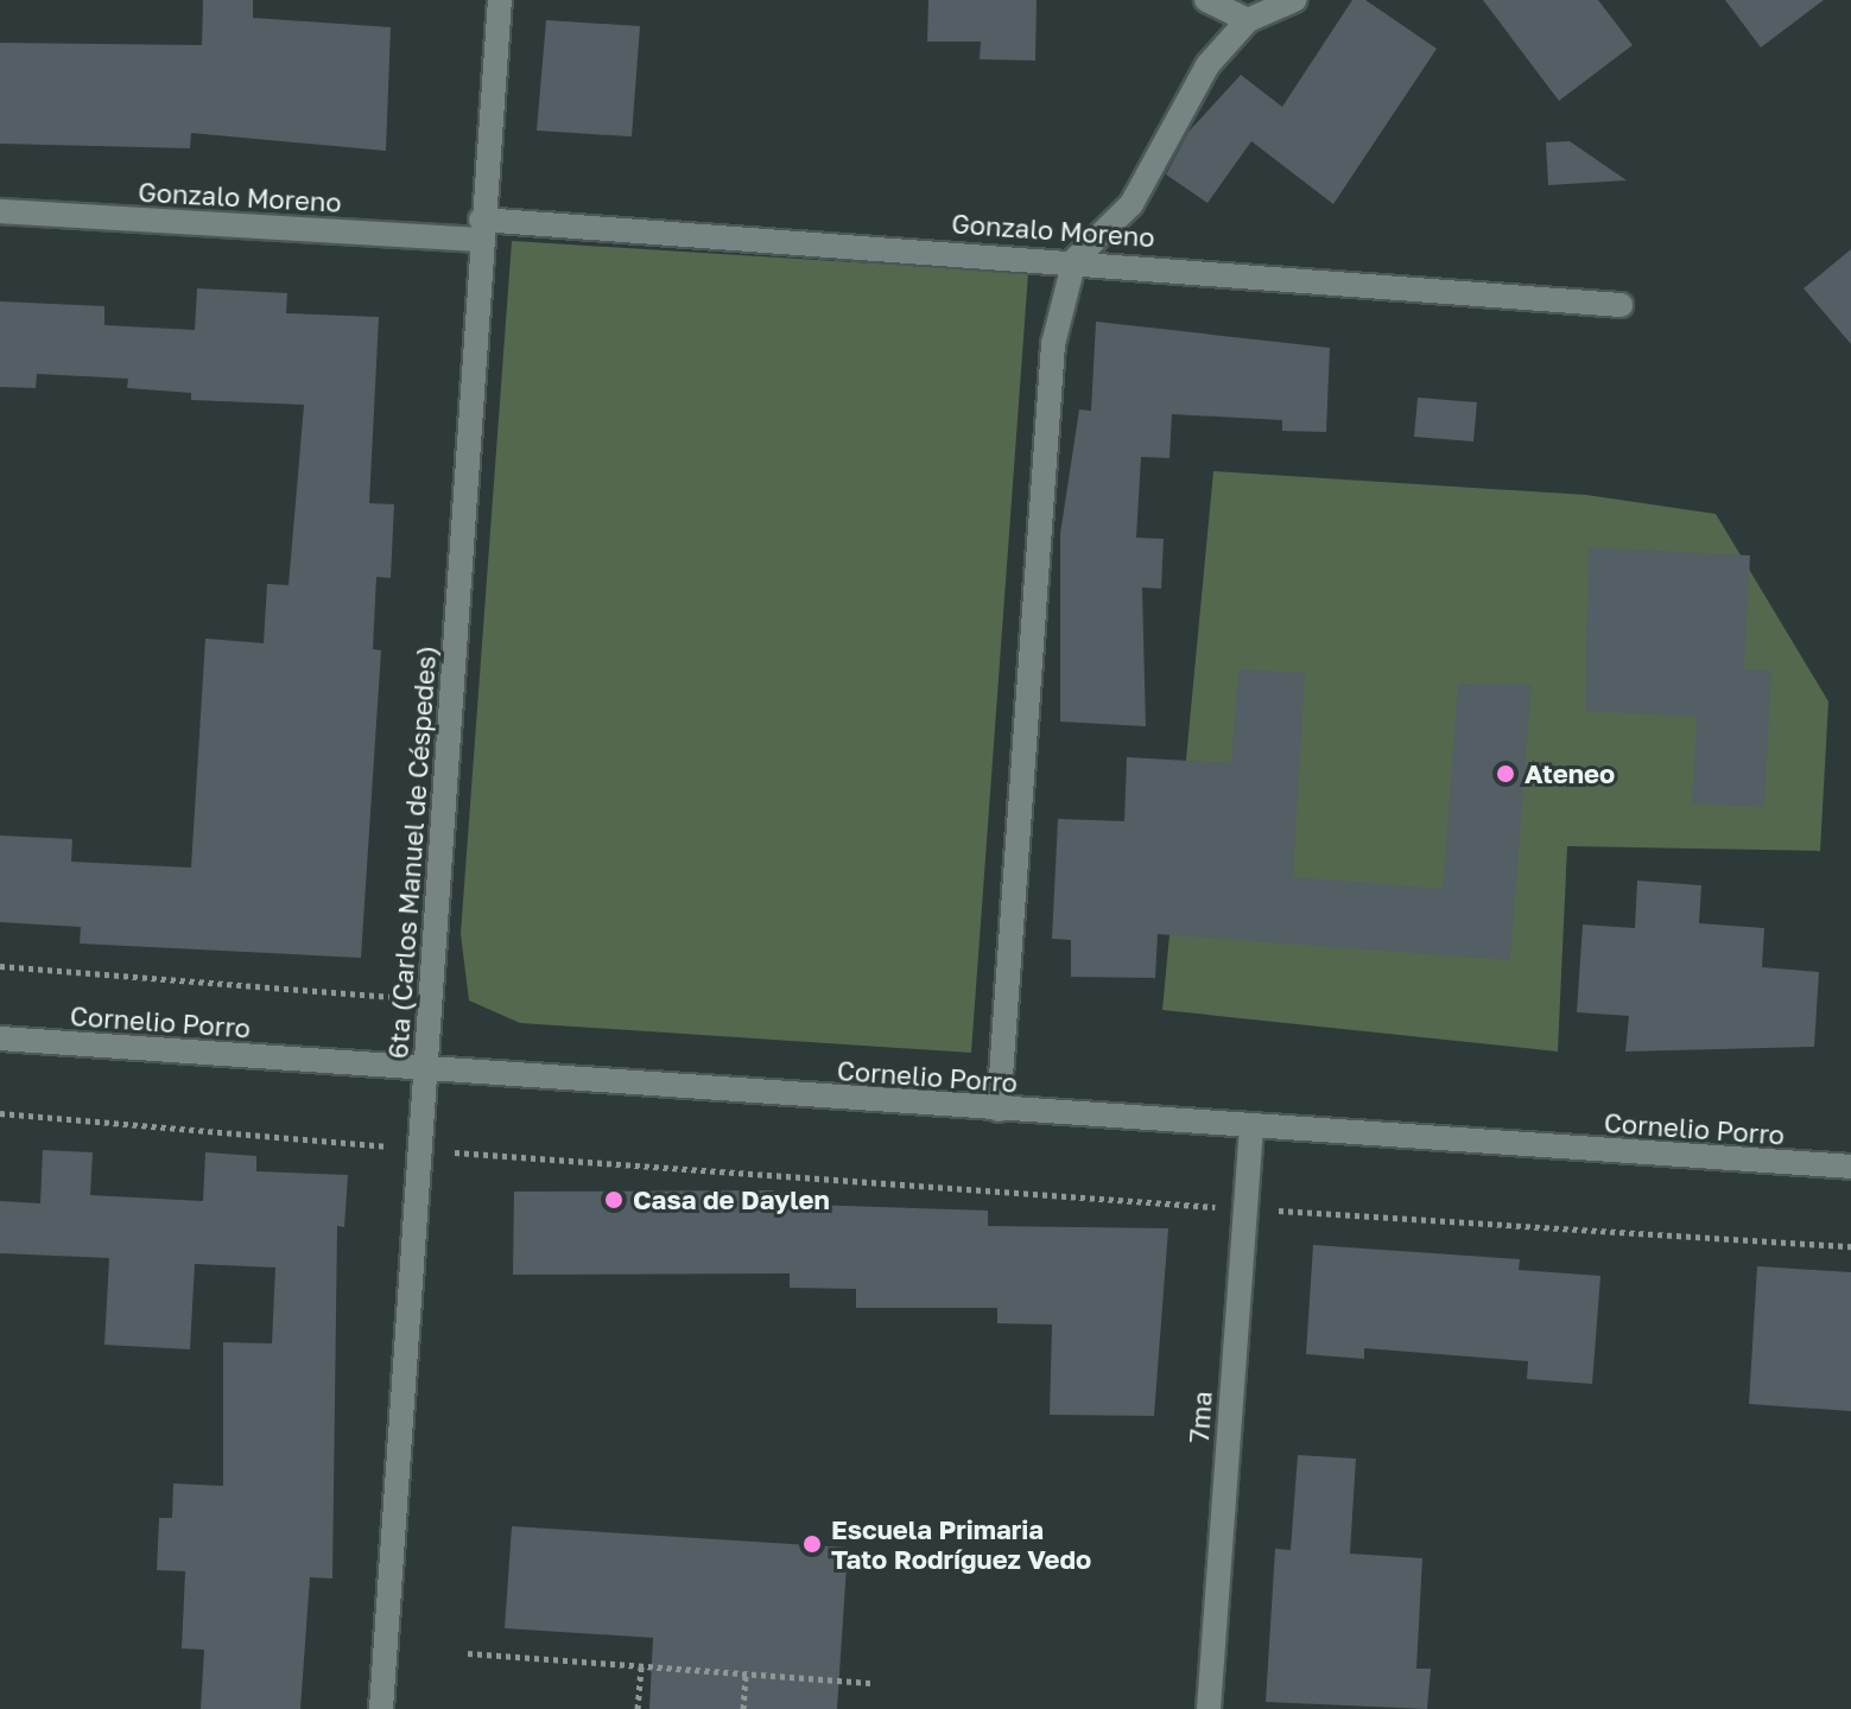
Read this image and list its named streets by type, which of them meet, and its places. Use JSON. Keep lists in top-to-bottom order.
{
  "streets": {
    "street": [
      "Gonzalo Moreno",
      "6ta (Carlos Manuel de Céspedes)",
      "Cornelio Porro",
      "7ma"
    ]
  },
  "crossings": [
    ["Gonzalo Moreno", "6ta (Carlos Manuel de Céspedes)"],
    ["6ta (Carlos Manuel de Céspedes)", "Cornelio Porro"],
    ["Cornelio Porro", "7ma"]
  ],
  "places": ["Ateneo", "Casa de Daylen", "Escuela Primaria Tato Rodríguez Vedo"]
}
